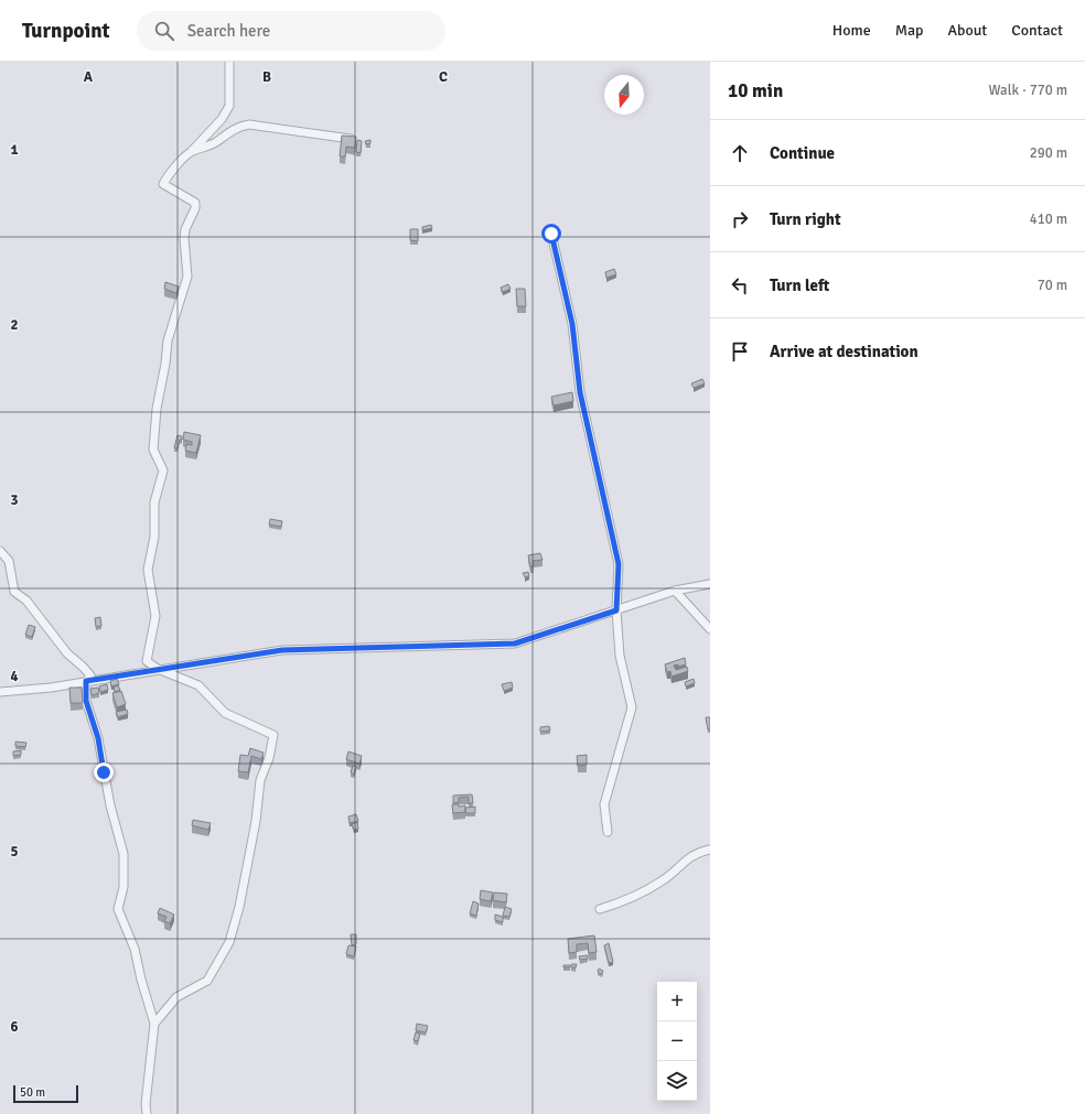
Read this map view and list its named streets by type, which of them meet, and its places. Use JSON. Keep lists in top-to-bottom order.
{
  "scale_bar": "50 m",
  "north": "bottom",
  "page": {
    "header": "Turnpoint",
    "search": "Search here",
    "nav": [
      "Home",
      "Map",
      "About",
      "Contact"
    ],
    "heading": ["10 min", "Walk · 770 m"],
    "list": [
      ["Continue", "290 m"],
      ["Turn right", "410 m"],
      ["Turn left", "70 m"],
      "Arrive at destination"
    ],
    "map_buttons": ["+", "−"],
    "scale": "50 m"
  },
  "grid": {
    "columns": ["A", "B", "C"],
    "rows": [
      "1",
      "2",
      "3",
      "4",
      "5",
      "6"
    ]
  }
}
